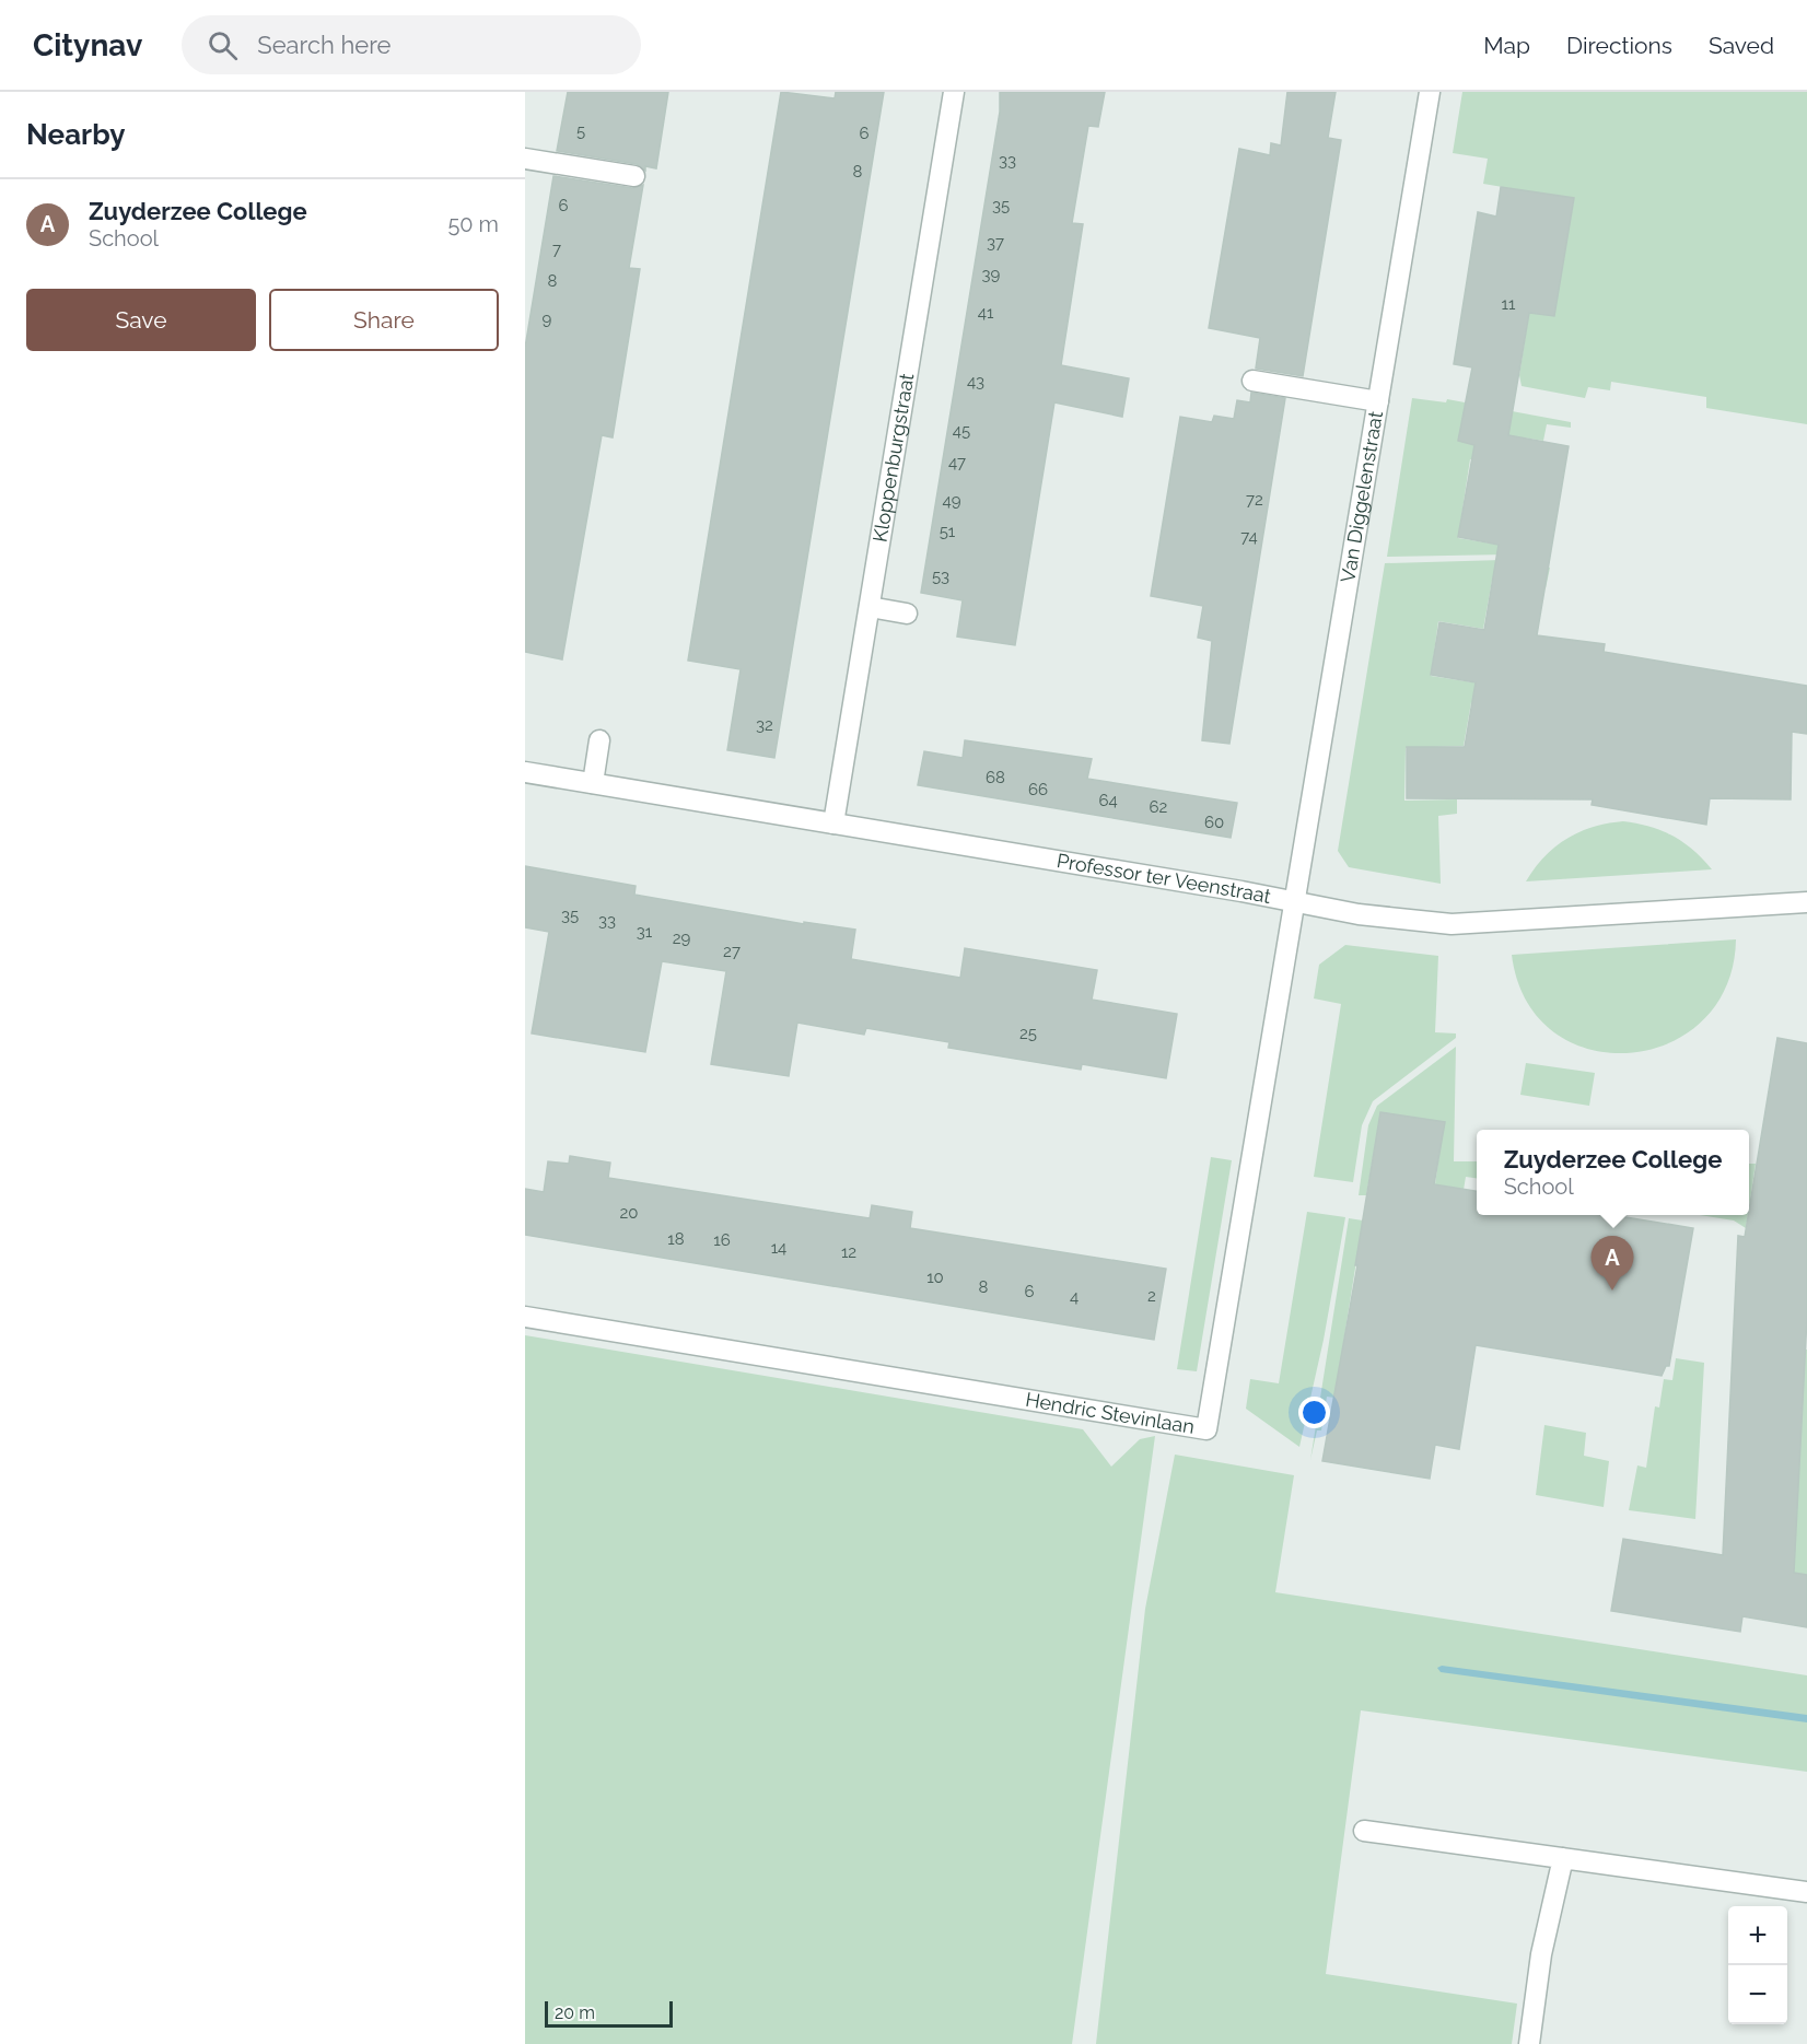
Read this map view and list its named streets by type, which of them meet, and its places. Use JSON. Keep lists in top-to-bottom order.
{
  "streets": {
    "street": [
      "Kloppenburgstraat",
      "Van Diggelenstraat",
      "Professor ter Veenstraat",
      "Hendric Stevinlaan"
    ]
  },
  "crossings": [
    ["Kloppenburgstraat", "Professor ter Veenstraat"],
    ["Van Diggelenstraat", "Professor ter Veenstraat"],
    ["Van Diggelenstraat", "Hendric Stevinlaan"],
    ["Professor ter Veenstraat", "Hendric Stevinlaan"]
  ],
  "house_numbers": [
    "5",
    "6",
    "33",
    "8",
    "6",
    "35",
    "37",
    "7",
    "39",
    "8",
    "11",
    "41",
    "9",
    "43",
    "45",
    "47",
    "72",
    "49",
    "51",
    "74",
    "53",
    "32",
    "68",
    "66",
    "64",
    "62",
    "60",
    "35",
    "33",
    "31",
    "29",
    "27",
    "25",
    "20",
    "18",
    "16",
    "14",
    "12",
    "10",
    "8",
    "6",
    "2",
    "4"
  ],
  "scale_bar": "20 m",
  "page": {
    "header": "Citynav",
    "search": "Search here",
    "nav": ["Map", "Directions", "Saved"],
    "heading": "Nearby",
    "list": [
      {
        "mark": "A",
        "name": "Zuyderzee College",
        "note": "School",
        "value": "50 m"
      }
    ],
    "buttons": ["Save", "Share"],
    "popup": ["Zuyderzee College", "School"],
    "pins": "A",
    "map_buttons": ["+", "−"],
    "scale": "20 m"
  }
}
